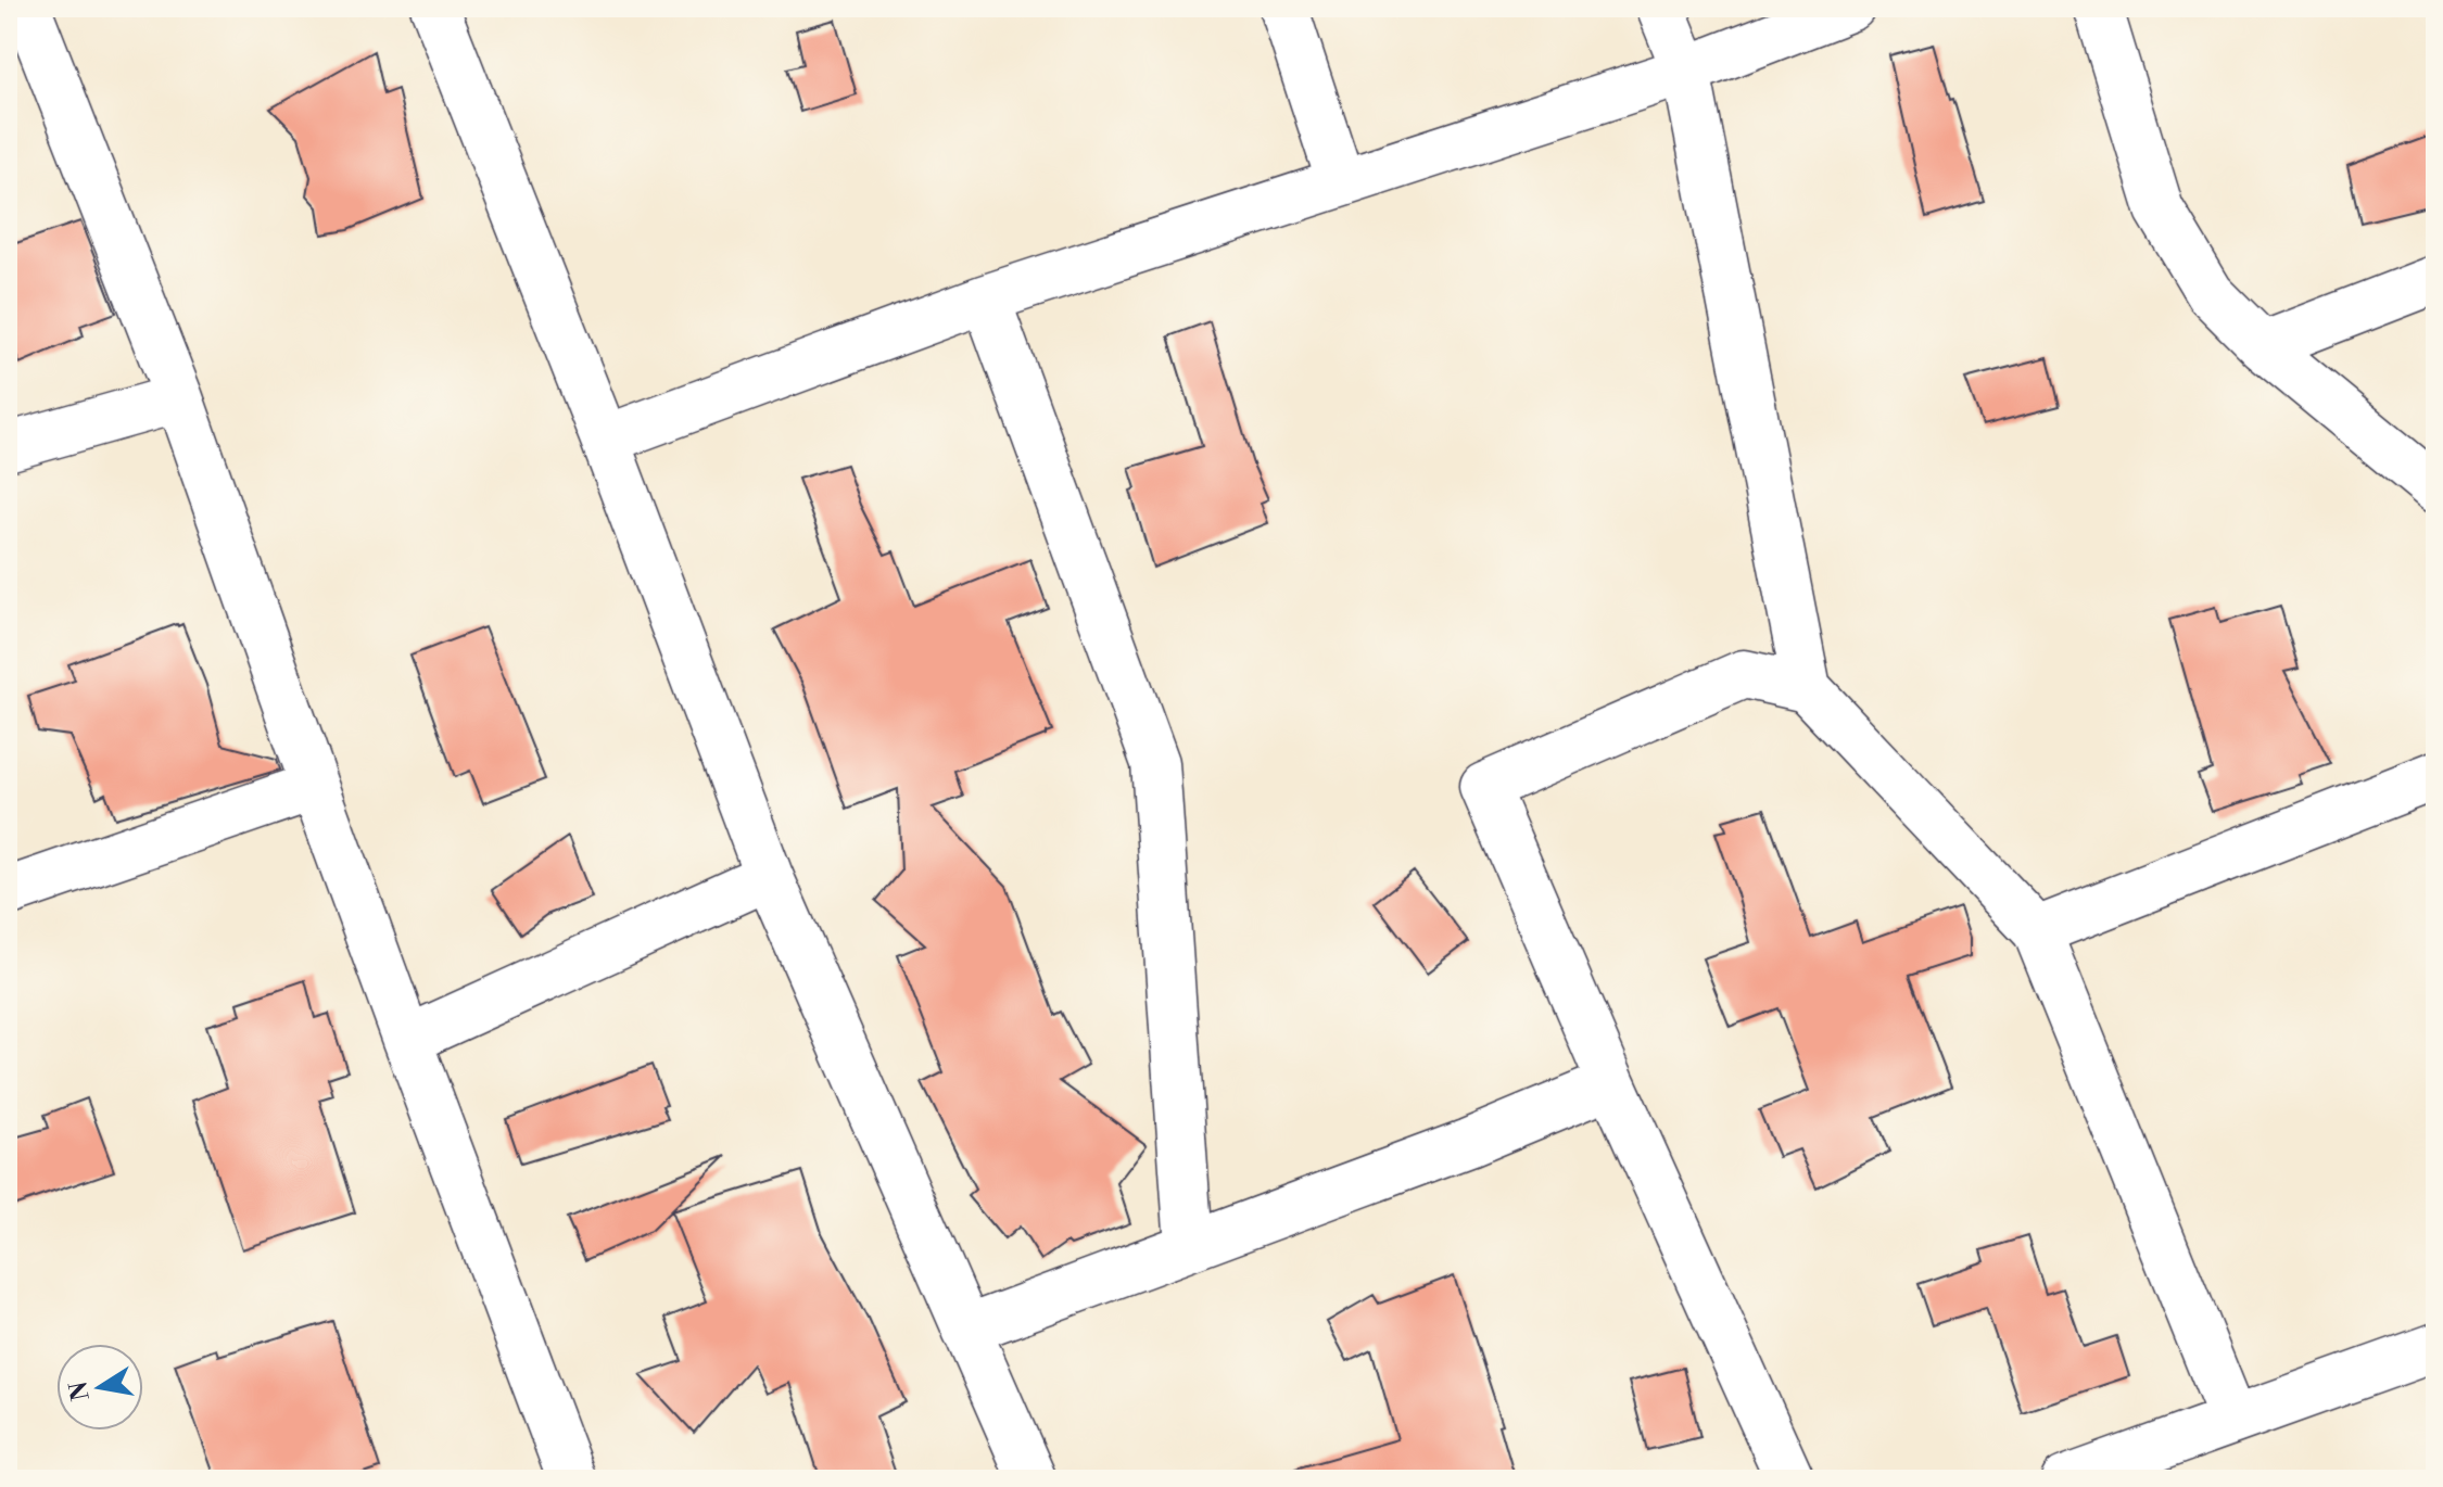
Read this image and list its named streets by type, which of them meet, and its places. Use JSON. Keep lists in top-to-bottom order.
{
  "north": "left"
}
